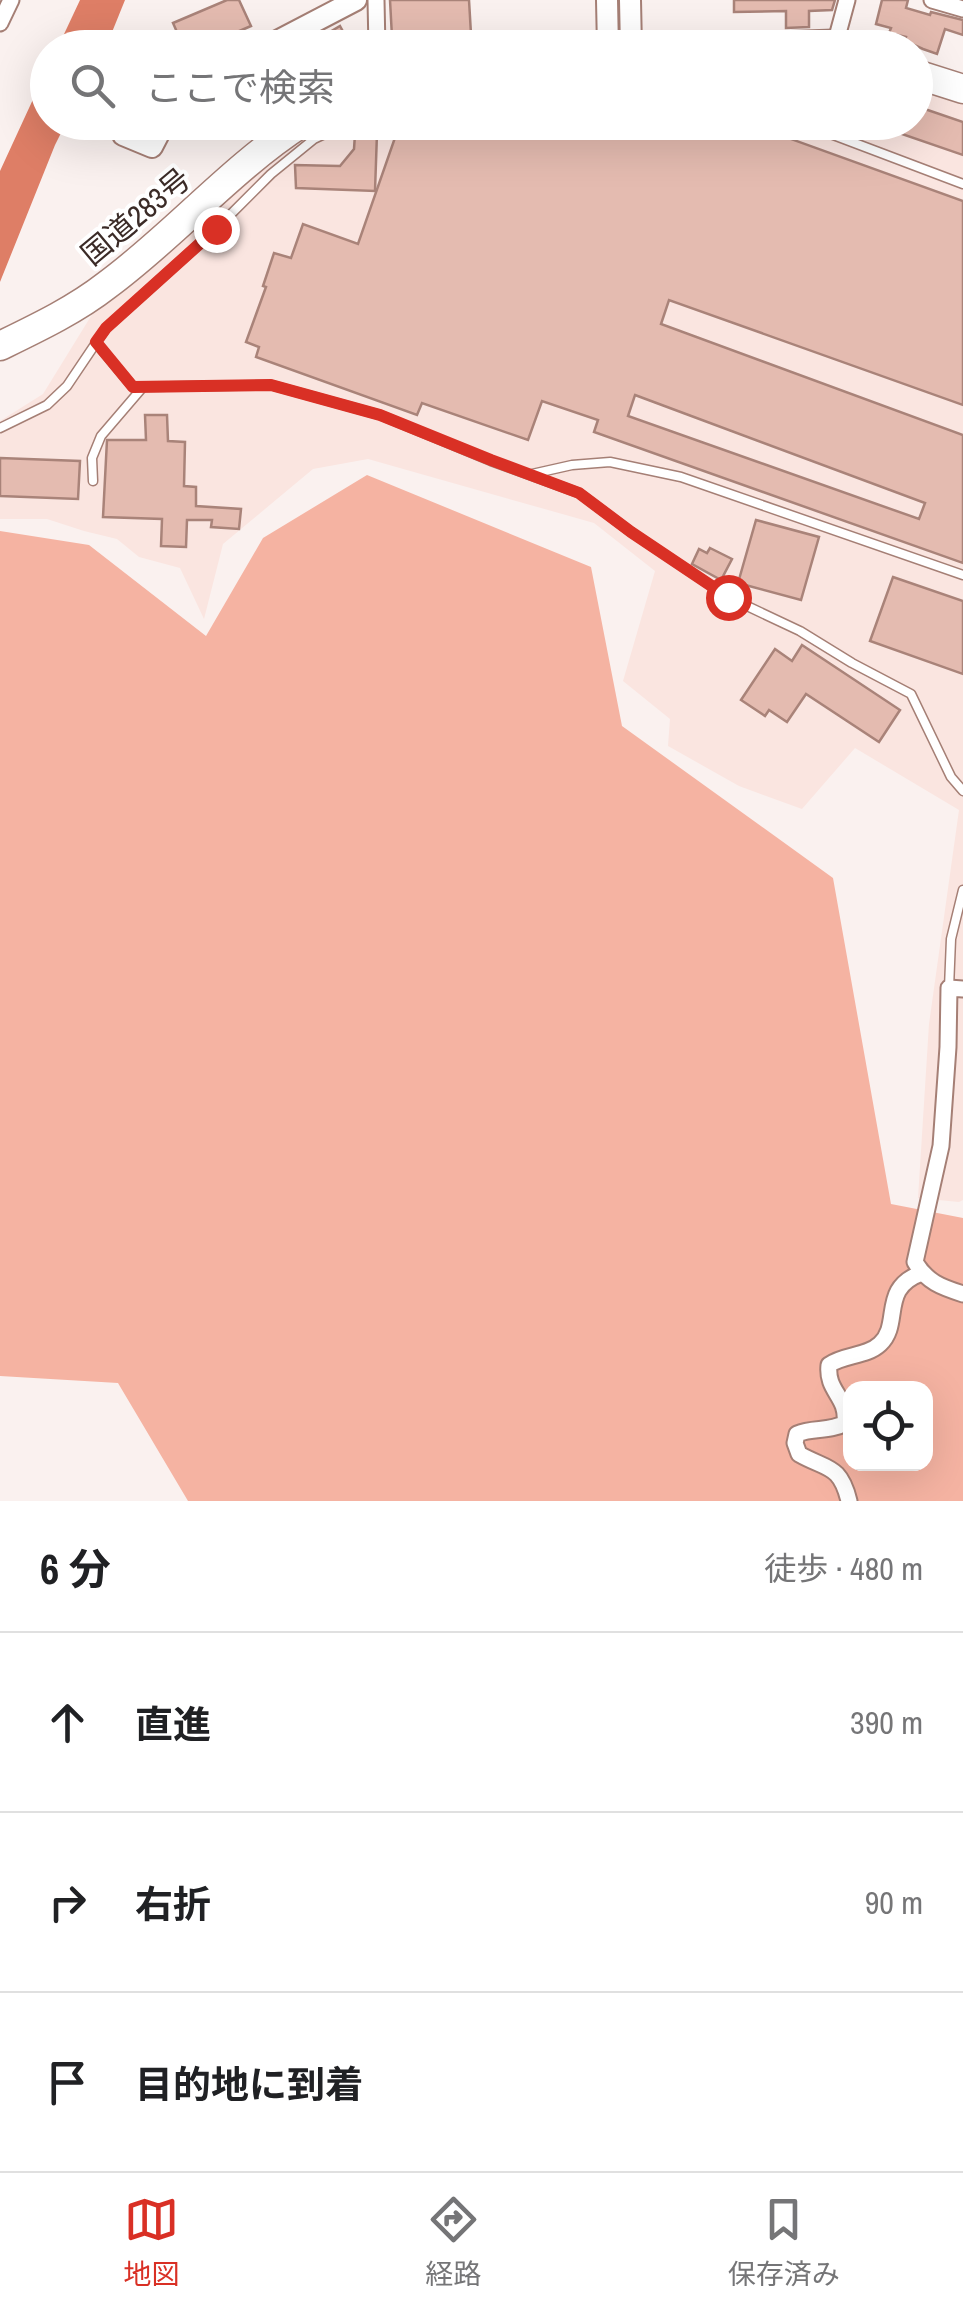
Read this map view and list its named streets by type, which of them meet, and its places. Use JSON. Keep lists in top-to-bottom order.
{
  "streets": {
    "highway": ["国道283号"]
  },
  "page": {
    "search": "ここで検索",
    "heading": ["6 分", "徒歩 · 480 m"],
    "list": [
      ["直進", "390 m"],
      ["右折", "90 m"],
      "目的地に到着"
    ],
    "nav": ["地図", "経路", "保存済み"]
  }
}
